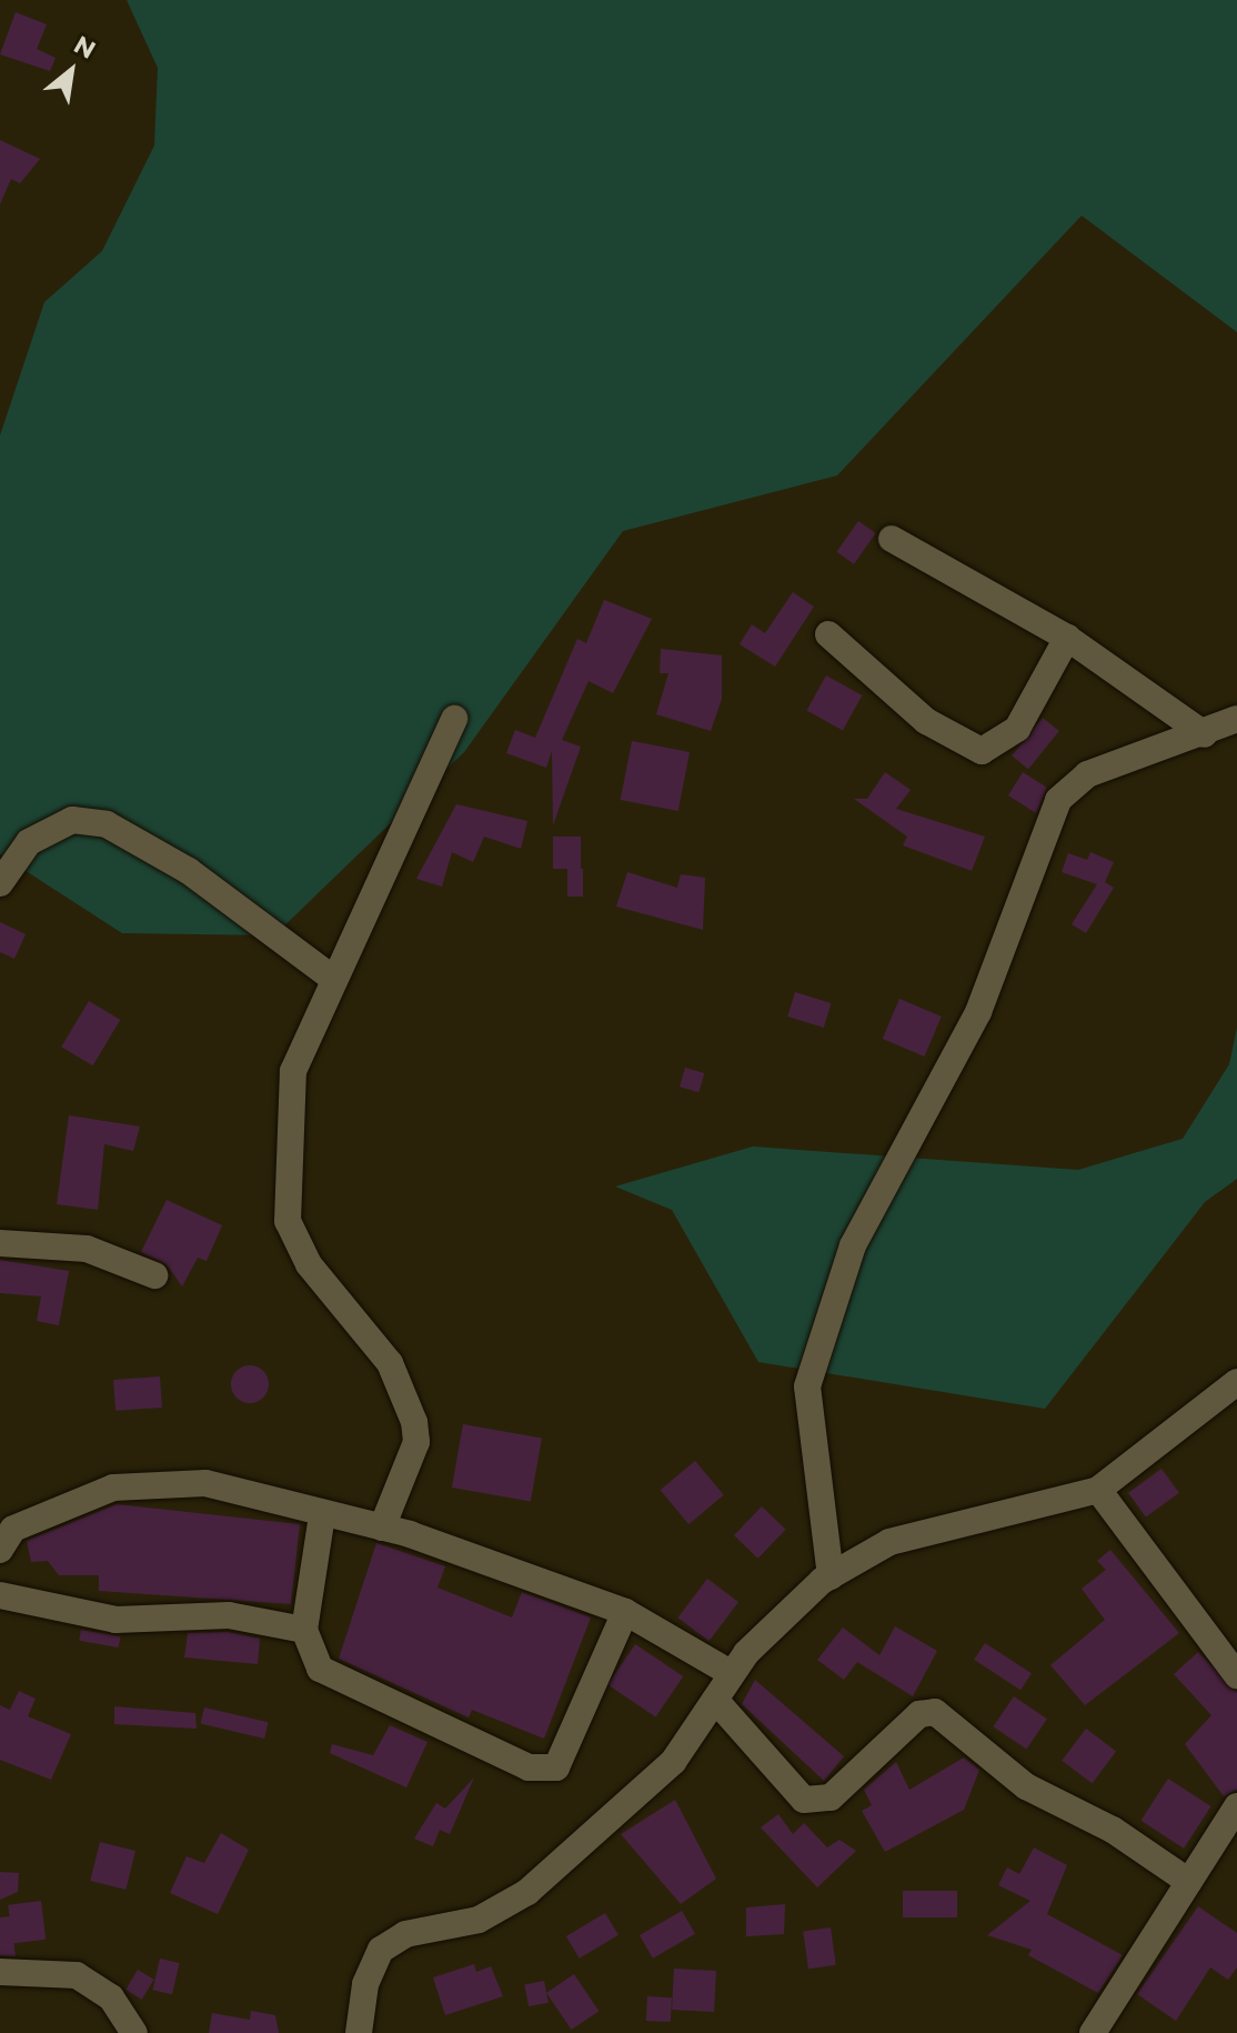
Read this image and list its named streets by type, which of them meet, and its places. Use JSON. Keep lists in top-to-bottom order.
{
  "north": "top right"
}
